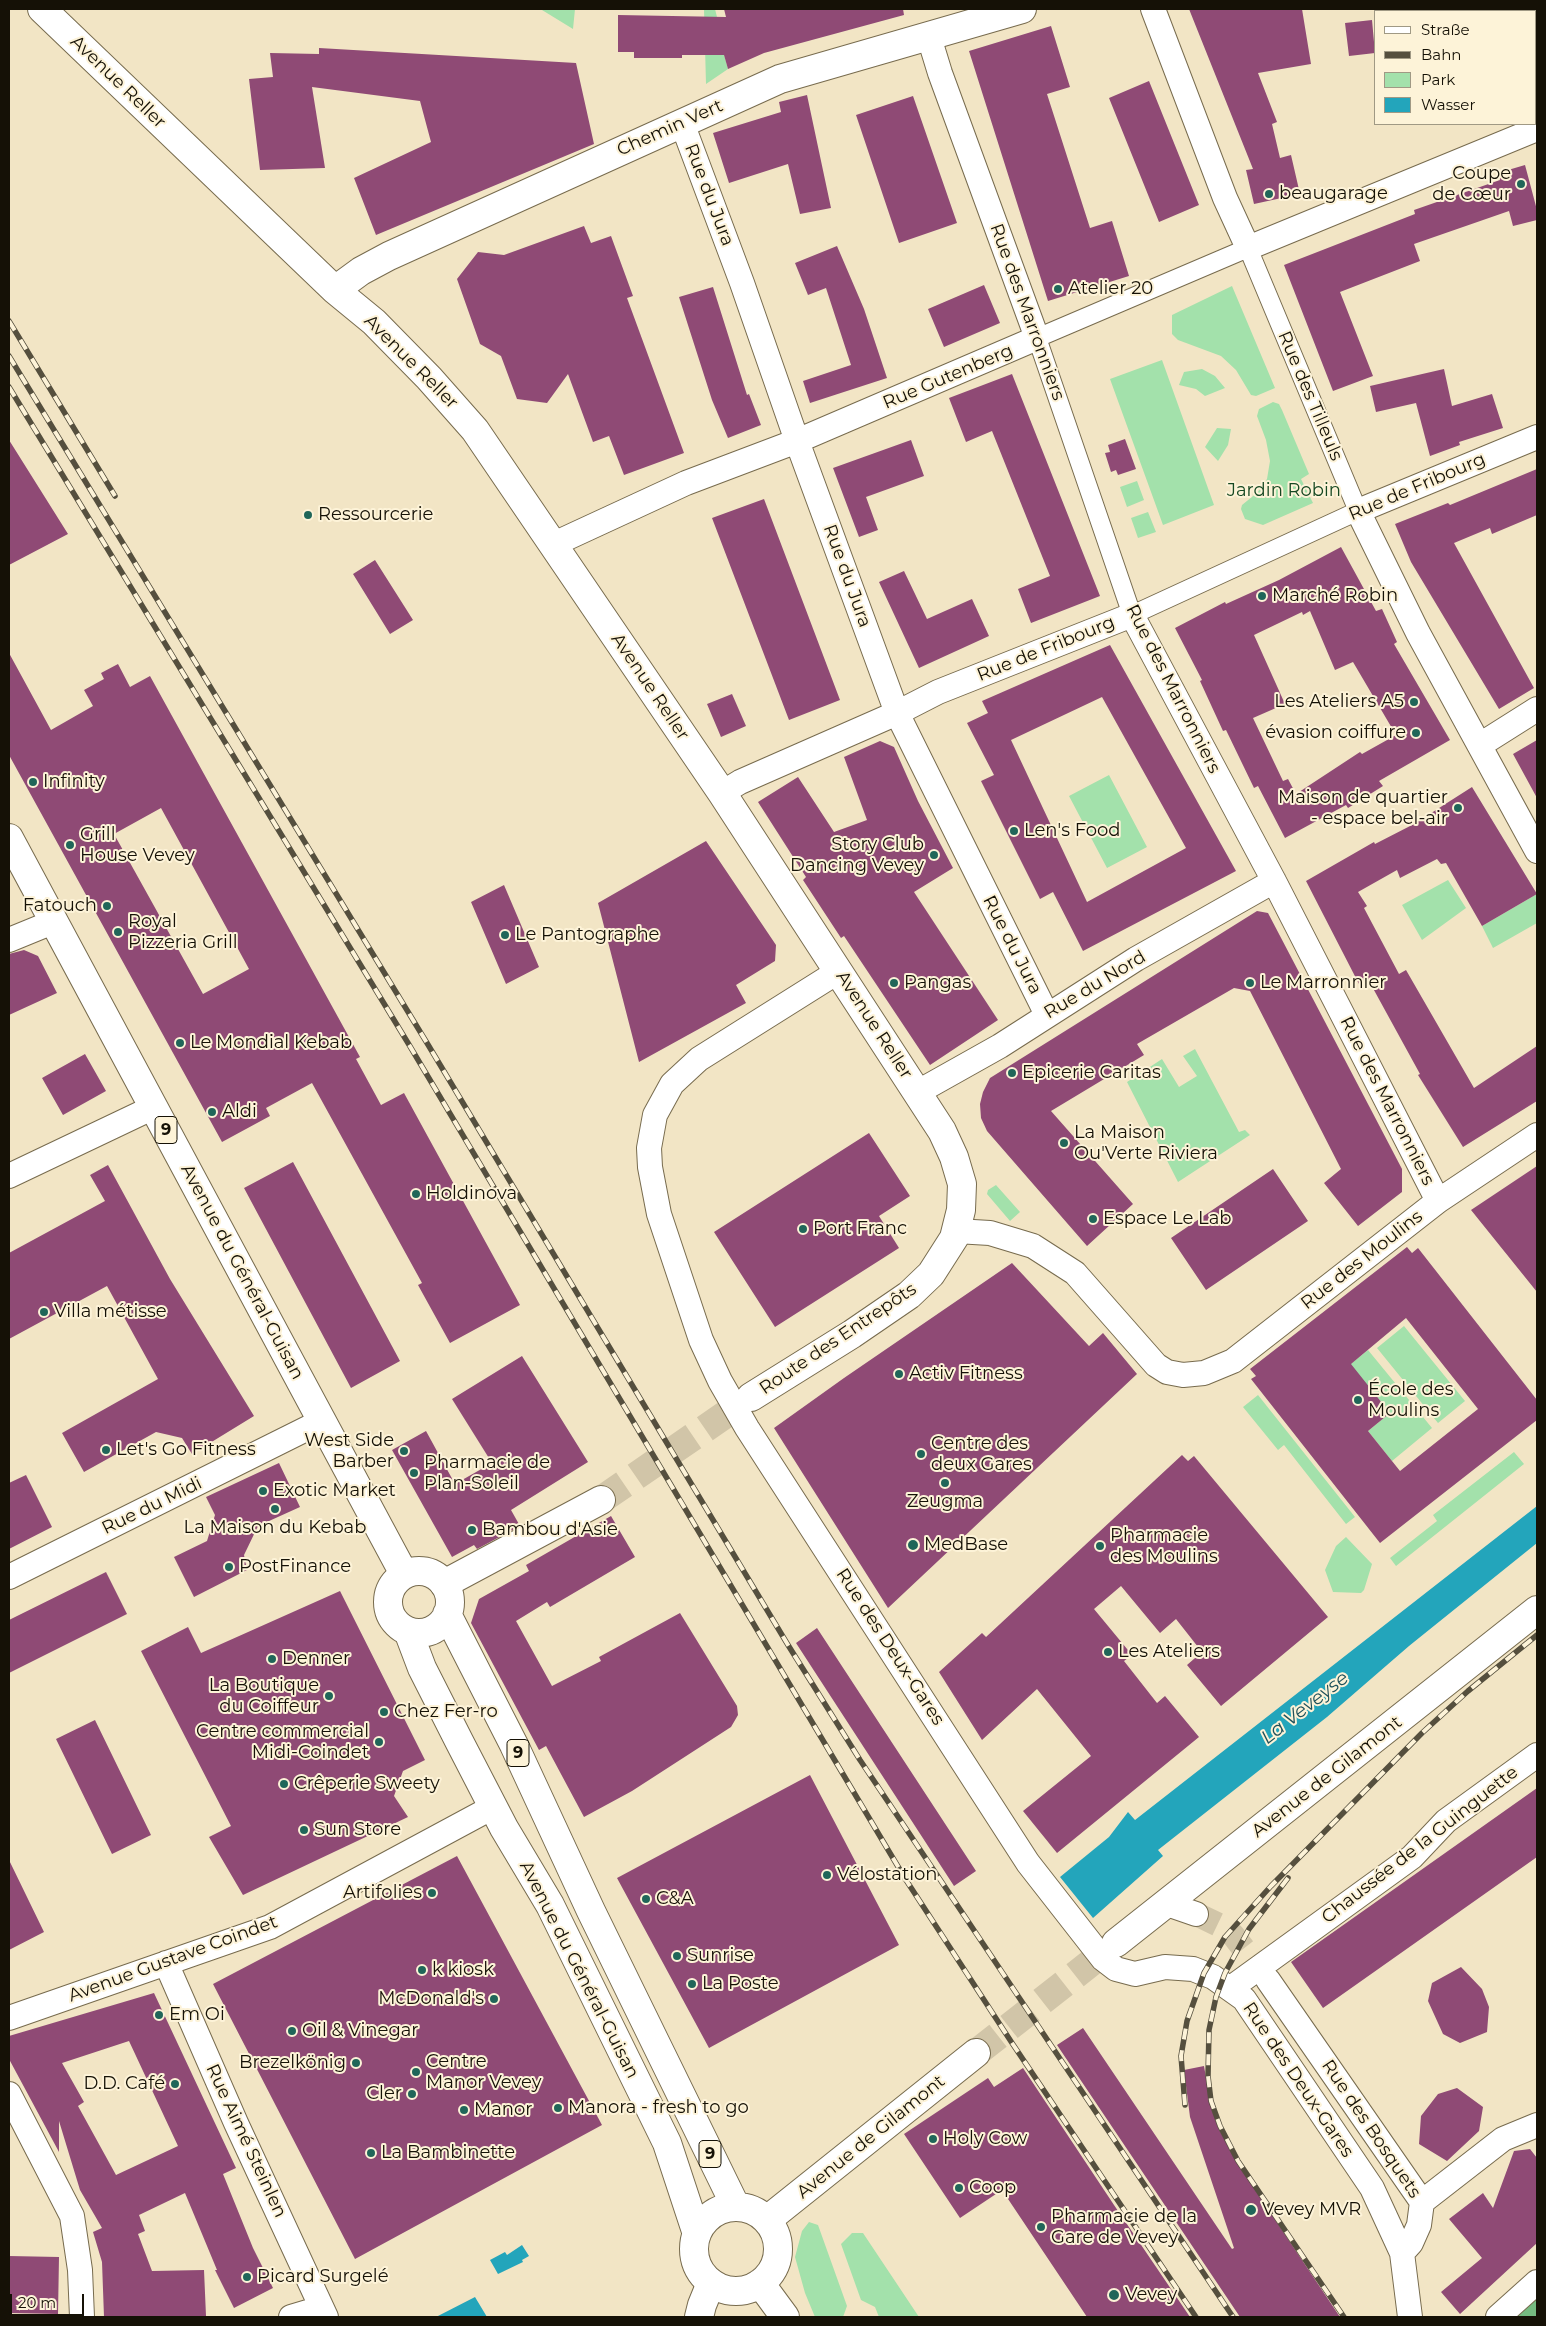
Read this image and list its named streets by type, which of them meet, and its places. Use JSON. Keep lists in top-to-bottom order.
{
  "streets": {
    "street": [
      "Avenue Reller",
      "Chemin Vert",
      "Rue du Jura",
      "Rue des Marronniers",
      "Rue Gutenberg",
      "Rue des Tilleuls",
      "Rue de Fribourg",
      "Rue du Nord",
      "9",
      "Rue des Moulins",
      "Avenue du Général-Guisan",
      "Route des Entrepôts",
      "Rue du Midi",
      "Rue des Deux-Gares",
      "Avenue de Gilamont",
      "Chaussée de la Guinguette",
      "Avenue Gustave Coindet",
      "Rue des Bosquets",
      "Rue Aimé Steinlen"
    ]
  },
  "crossings": [
    ["Avenue Reller", "Chemin Vert"],
    ["Avenue Reller", "Rue Gutenberg"],
    ["Avenue Reller", "Rue de Fribourg"],
    ["Avenue Reller", "Rue du Nord"],
    ["Avenue Reller", "Rue des Moulins"],
    ["Avenue Reller", "Route des Entrepôts"],
    ["Avenue Reller", "Rue des Deux-Gares"],
    ["Chemin Vert", "Rue du Jura"],
    ["Chemin Vert", "Rue des Marronniers"],
    ["Rue du Jura", "Rue Gutenberg"],
    ["Rue du Jura", "Rue de Fribourg"],
    ["Rue du Jura", "Rue du Nord"],
    ["Rue des Marronniers", "Rue Gutenberg"],
    ["Rue des Marronniers", "Rue de Fribourg"],
    ["Rue des Marronniers", "Rue du Nord"],
    ["Rue des Marronniers", "Rue des Moulins"],
    ["Rue Gutenberg", "Rue des Tilleuls"],
    ["Rue des Tilleuls", "Rue de Fribourg"],
    ["Rue des Moulins", "Route des Entrepôts"],
    ["Avenue du Général-Guisan", "Rue du Midi"],
    ["Avenue du Général-Guisan", "Avenue de Gilamont"],
    ["Avenue du Général-Guisan", "Avenue Gustave Coindet"],
    ["Rue des Deux-Gares", "Chaussée de la Guinguette"],
    ["Rue des Deux-Gares", "Rue des Bosquets"],
    ["Avenue Gustave Coindet", "Rue Aimé Steinlen"]
  ],
  "water": ["La Veveyse"],
  "parks": ["Jardin Robin"],
  "places": [
    "Coupe de Cœur",
    "beaugarage",
    "Atelier 20",
    "Ressourcerie",
    "Marché Robin",
    "Les Ateliers A5",
    "évasion coiffure",
    "Infinity",
    "Maison de quartier - espace bel-air",
    "Len's Food",
    "Grill House Vevey",
    "Story Club Dancing Vevey",
    "Fatouch",
    "Royal Pizzeria Grill",
    "Le Pantographe",
    "Pangas",
    "Le Marronnier",
    "Le Mondial Kebab",
    "Epicerie Caritas",
    "Aldi",
    "La Maison Ou'Verte Riviera",
    "Holdinova",
    "Espace Le Lab",
    "Port Franc",
    "Villa métisse",
    "Activ Fitness",
    "École des Moulins",
    "Let's Go Fitness",
    "West Side Barber",
    "Centre des deux Gares",
    "Pharmacie de Plan-Soleil",
    "Zeugma",
    "Exotic Market",
    "La Maison du Kebab",
    "Bambou d'Asie",
    "MedBase",
    "Pharmacie des Moulins",
    "PostFinance",
    "Les Ateliers",
    "Denner",
    "La Boutique du Coiffeur",
    "Chez Fer-ro",
    "Centre commercial Midi-Coindet",
    "Crêperie Sweety",
    "Sun Store",
    "Vélostation",
    "Artifolies",
    "C&A",
    "Sunrise",
    "k kiosk",
    "La Poste",
    "McDonald's",
    "Em Oi",
    "Oil & Vinegar",
    "Brezelkönig",
    "Centre Manor Vevey",
    "D.D. Café",
    "Cler",
    "Manora - fresh to go",
    "Manor",
    "Holy Cow",
    "La Bambinette",
    "Coop",
    "Vevey MVR",
    "Pharmacie de la Gare de Vevey",
    "Picard Surgelé",
    "Vevey"
  ],
  "legend": [
    "Straße",
    "Bahn",
    "Park",
    "Wasser"
  ],
  "scale_bar": "20 m"
}
